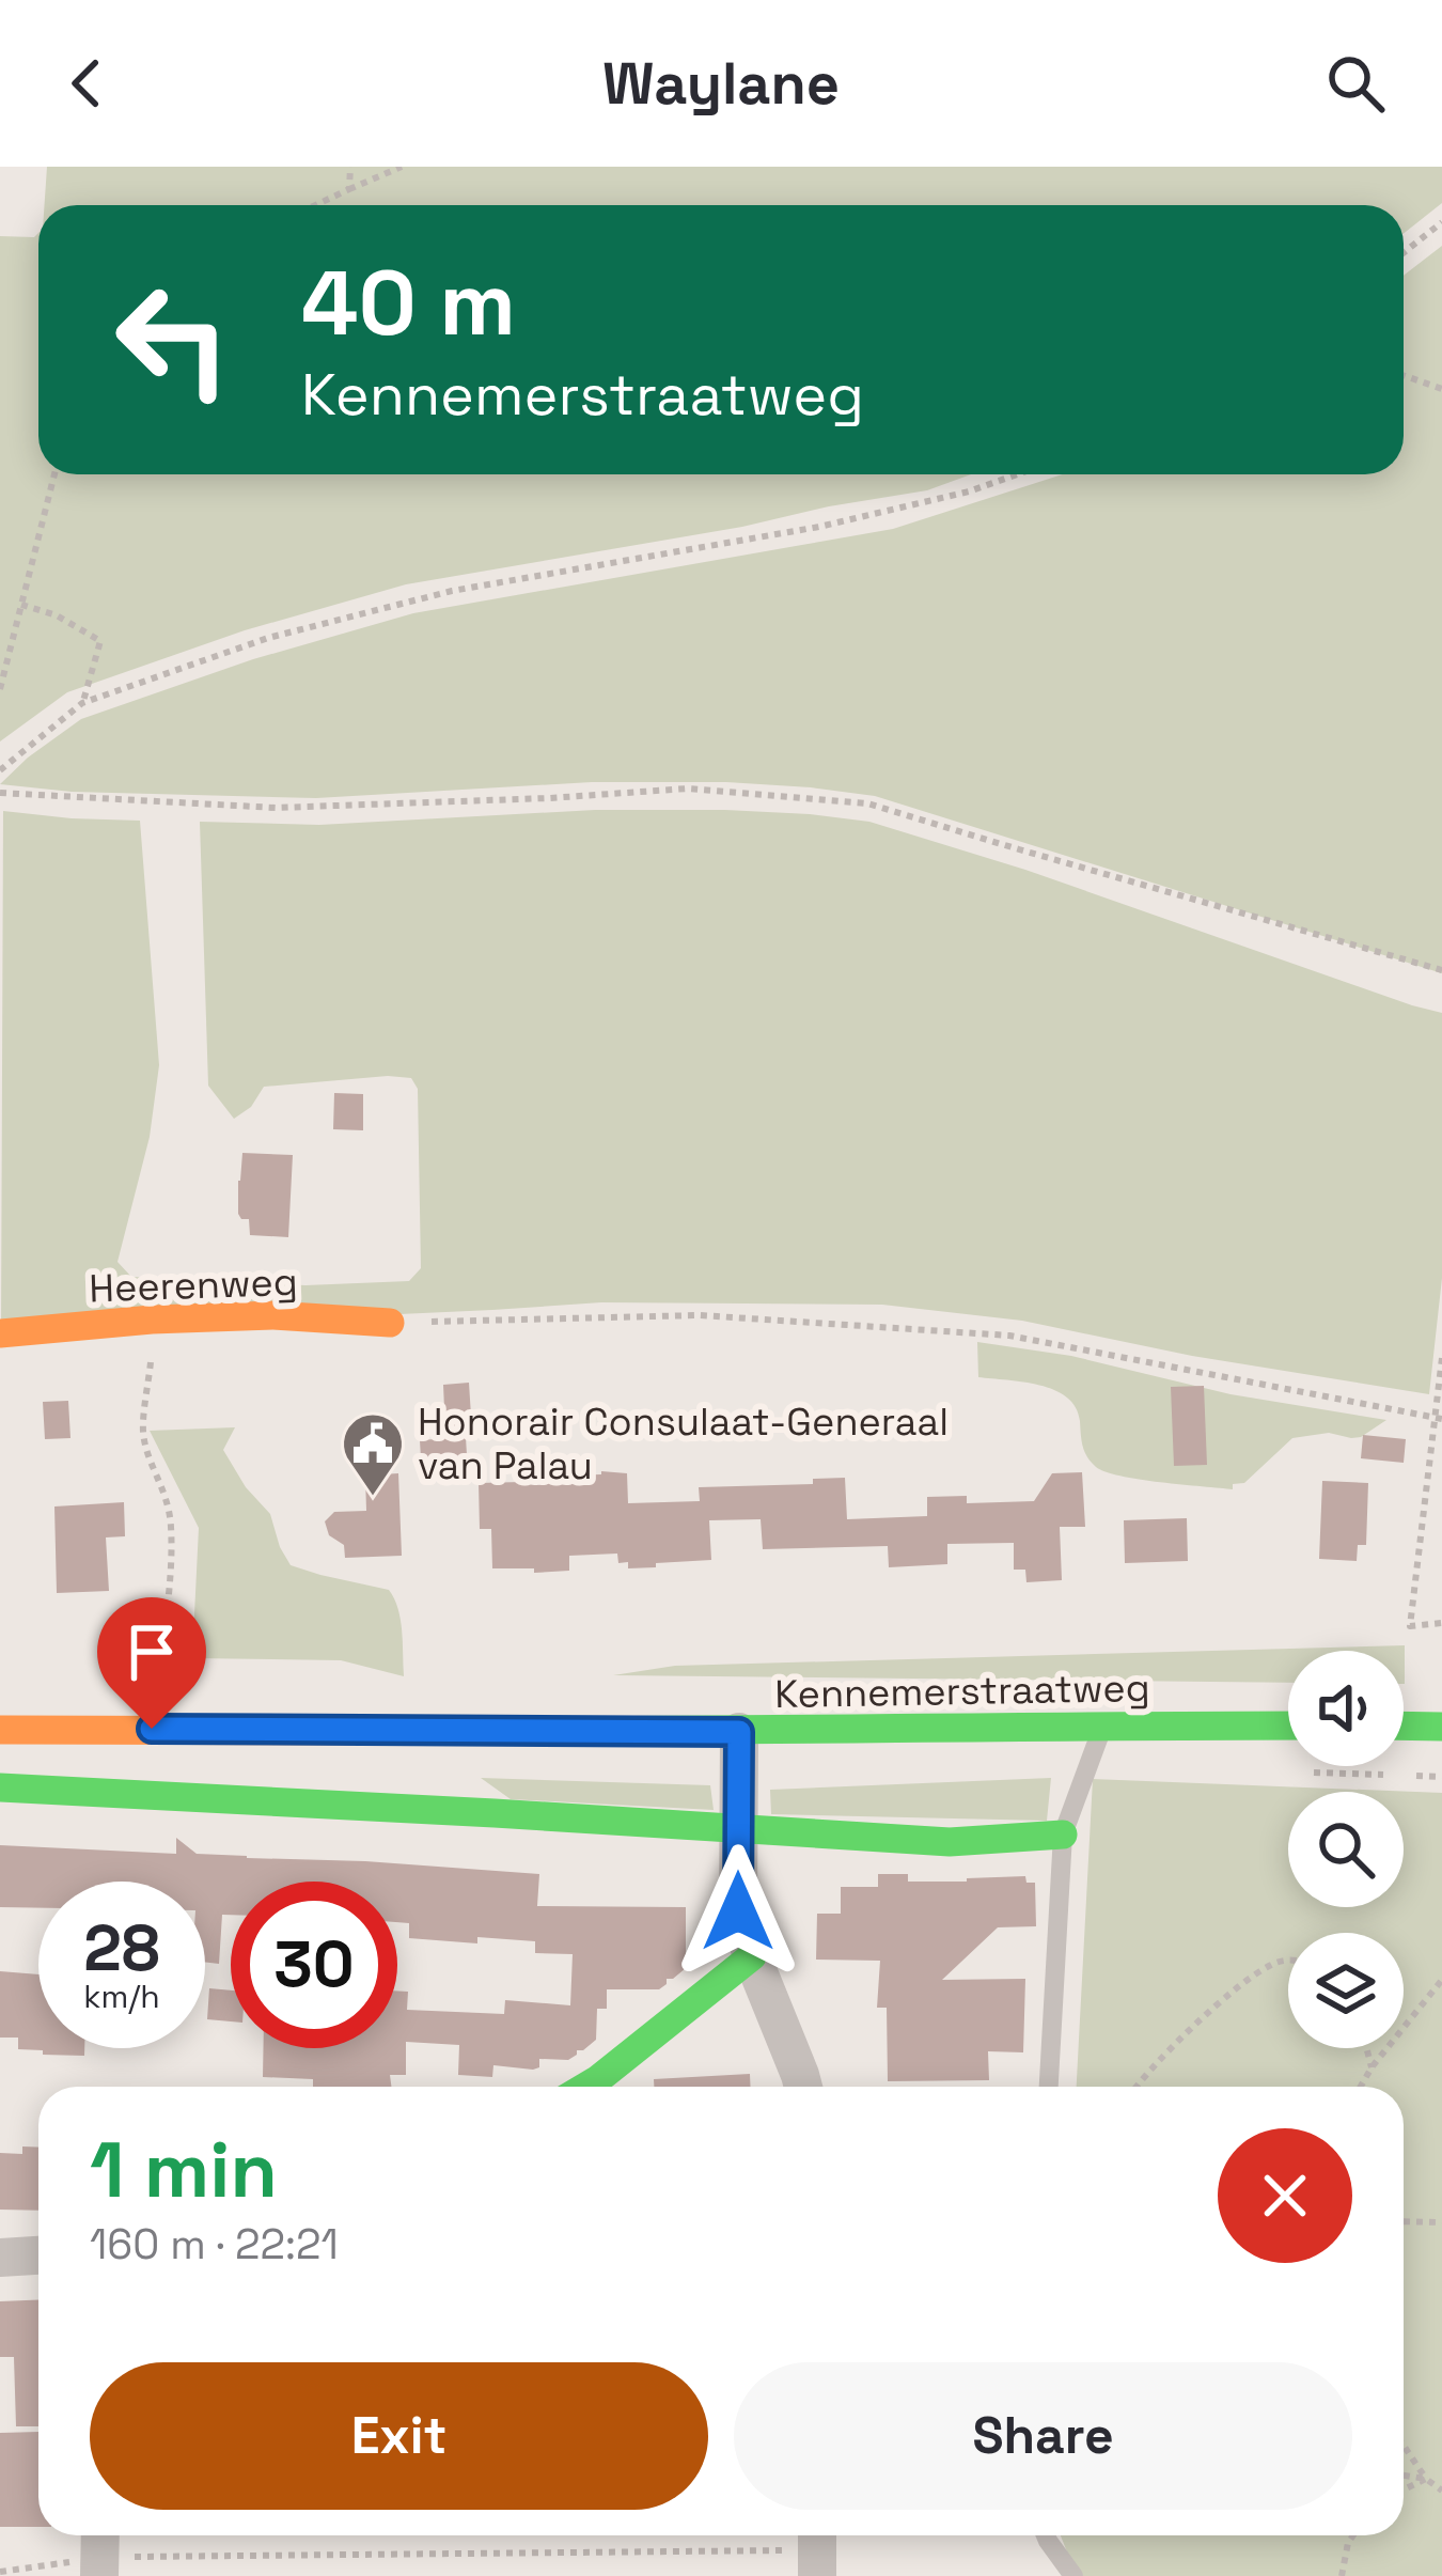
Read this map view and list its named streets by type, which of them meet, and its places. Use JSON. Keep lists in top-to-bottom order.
{
  "streets": {
    "street": ["Heerenweg", "Kennemerstraatweg"]
  },
  "places": {
    "public building": ["Honorair Consulaat-Generaal van Palau"]
  },
  "page": {
    "header": "Waylane",
    "turn": ["40 m", "Kennemerstraatweg"],
    "speed": "28 km/h",
    "limit": "30",
    "heading": ["1 min", "160 m · 22:21"],
    "buttons": ["Exit", "Share"]
  }
}
